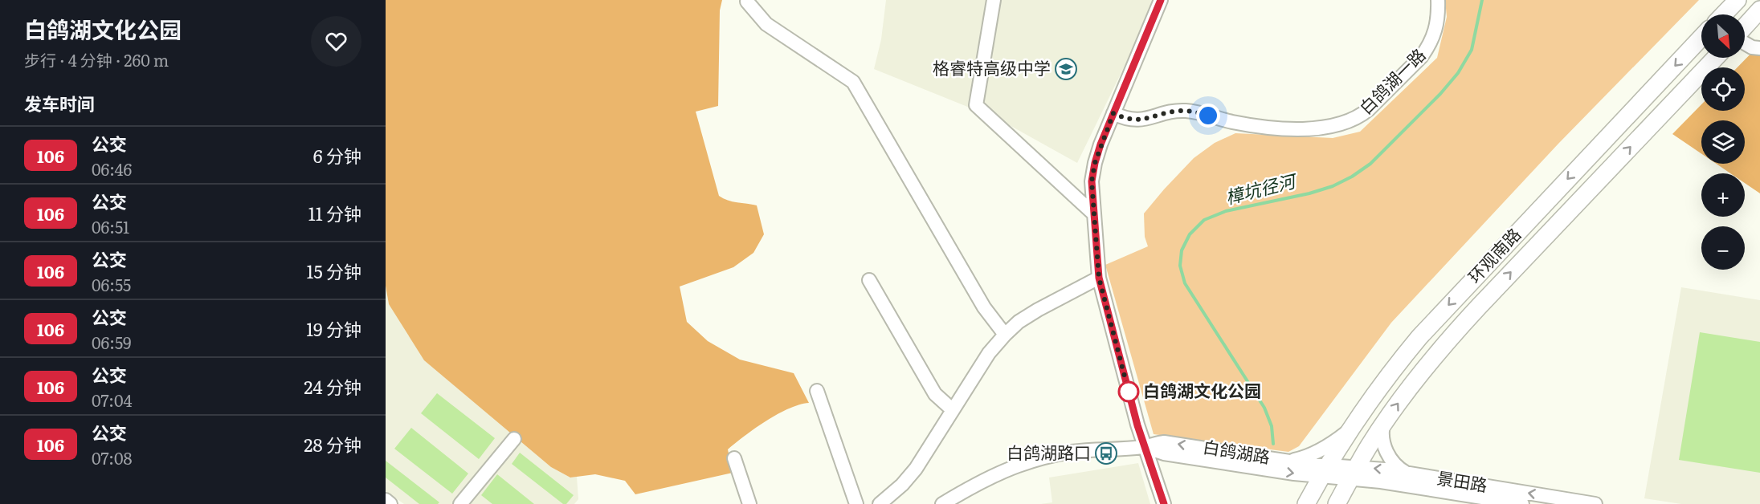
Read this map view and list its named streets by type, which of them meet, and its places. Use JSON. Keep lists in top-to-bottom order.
{
  "streets": {
    "main road": ["环观南路"],
    "street": ["白鸽湖一路", "白鸽湖路", "景田路"]
  },
  "crossings": [
    ["环观南路", "白鸽湖路"],
    ["环观南路", "景田路"],
    ["白鸽湖路", "景田路"]
  ],
  "water": ["樟坑径河"],
  "places": {
    "school or university": ["格睿特高级中学"],
    "other": ["白鸽湖文化公园"],
    "bus stop": ["白鸽湖路口"]
  },
  "lines": ["bus line 106"],
  "north": "bottom right",
  "page": {
    "heading": [
      ["白鸽湖文化公园", "步行 · 4 分钟 · 260 m"],
      "发车时间"
    ],
    "map_buttons": ["+", "−"],
    "list": [
      {
        "mark": "106",
        "name": "公交",
        "note": "06:46",
        "value": "6 分钟"
      },
      {
        "mark": "106",
        "name": "公交",
        "note": "06:51",
        "value": "11 分钟"
      },
      {
        "mark": "106",
        "name": "公交",
        "note": "06:55",
        "value": "15 分钟"
      },
      {
        "mark": "106",
        "name": "公交",
        "note": "06:59",
        "value": "19 分钟"
      },
      {
        "mark": "106",
        "name": "公交",
        "note": "07:04",
        "value": "24 分钟"
      },
      {
        "mark": "106",
        "name": "公交",
        "note": "07:08",
        "value": "28 分钟"
      }
    ]
  }
}
